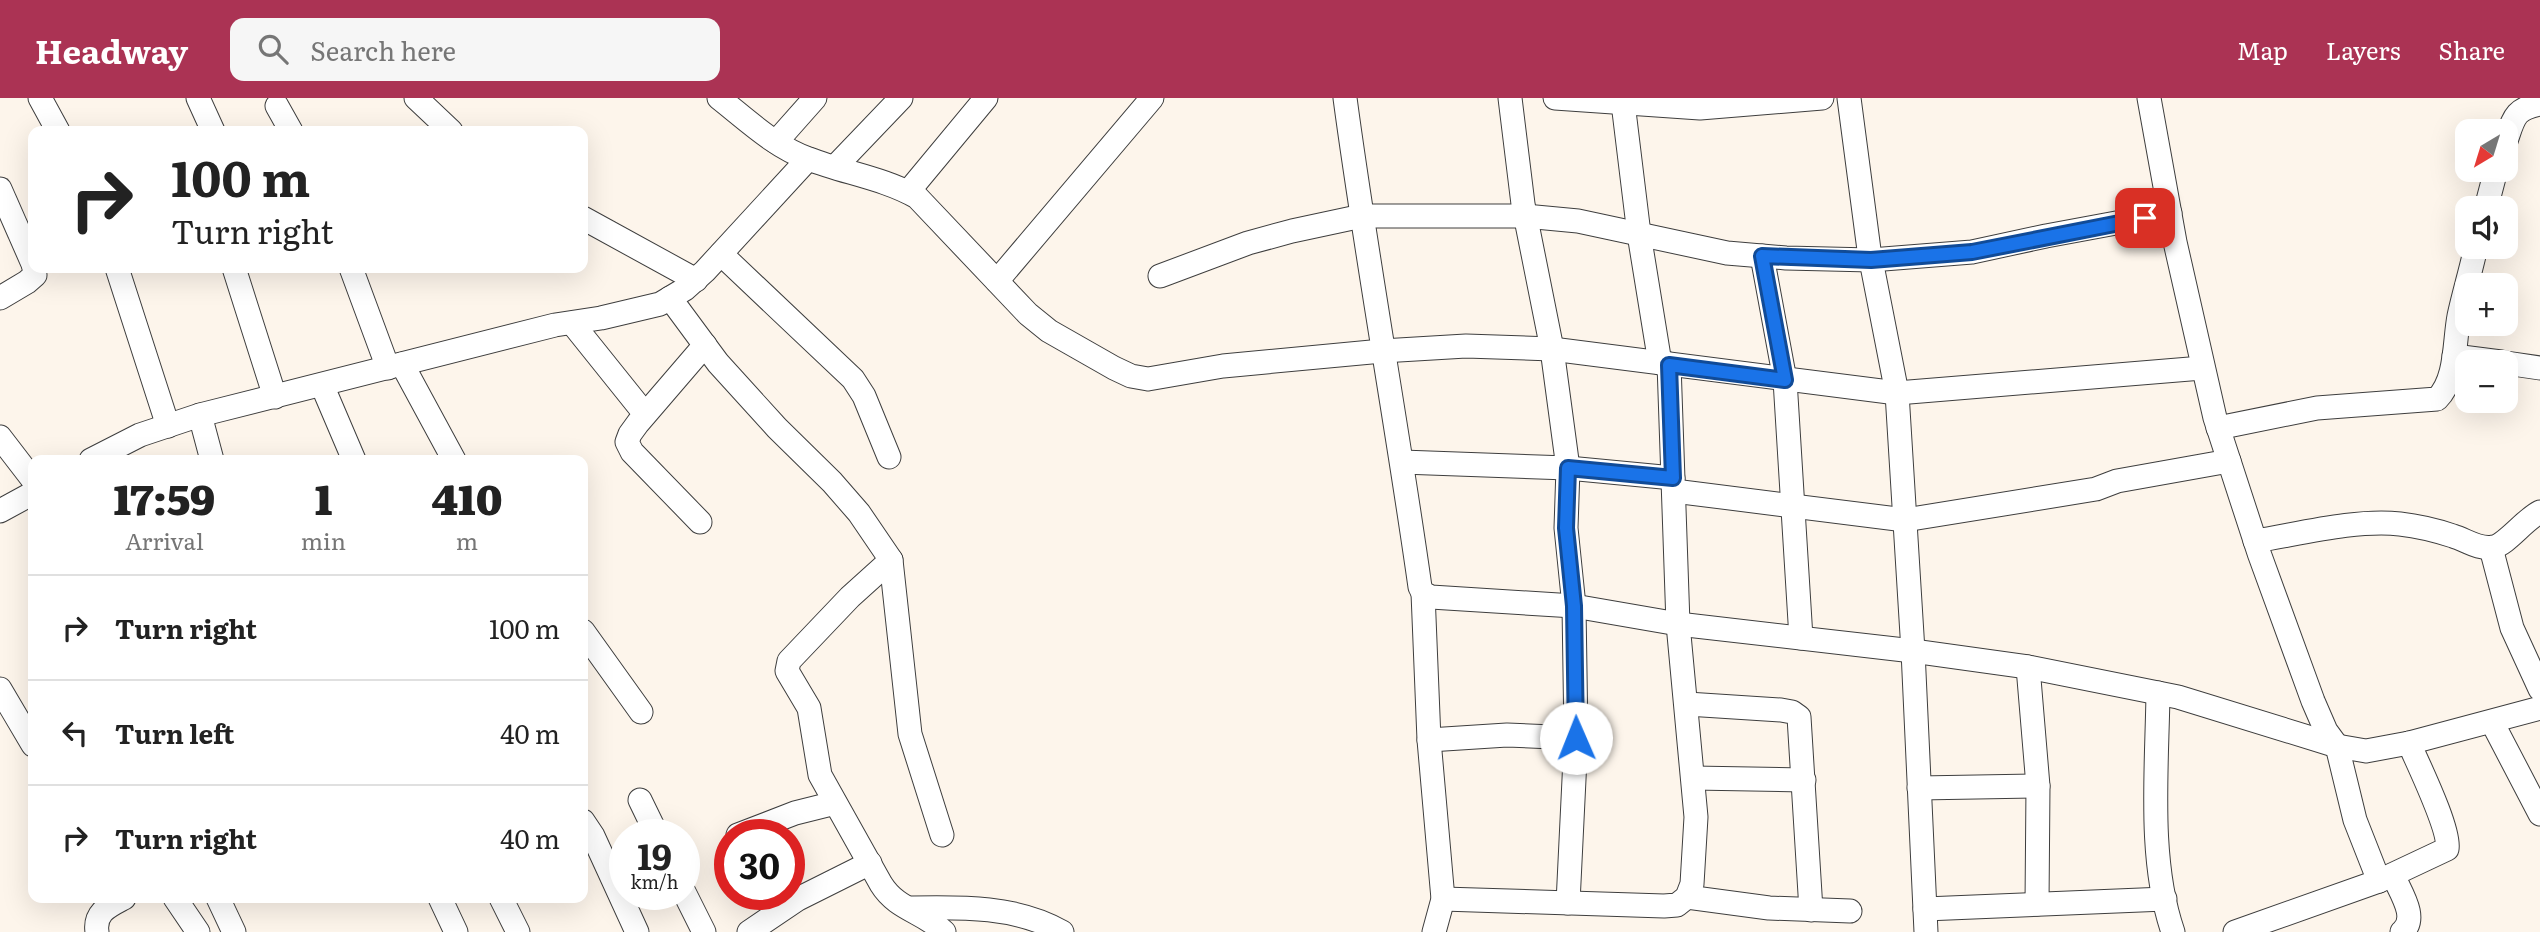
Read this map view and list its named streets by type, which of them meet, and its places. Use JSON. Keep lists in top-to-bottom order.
{
  "north": "bottom left",
  "page": {
    "header": "Headway",
    "search": "Search here",
    "nav": ["Map", "Layers", "Share"],
    "map_buttons": ["+", "−"],
    "turn": ["100 m", "Turn right"],
    "eta": [
      "17:59",
      "Arrival",
      "1",
      "min",
      "410",
      "m"
    ],
    "list": [
      {
        "name": "Turn right",
        "value": "100 m"
      },
      {
        "name": "Turn left",
        "value": "40 m"
      },
      {
        "name": "Turn right",
        "value": "40 m"
      }
    ],
    "speed": "19 km/h",
    "limit": "30"
  }
}
